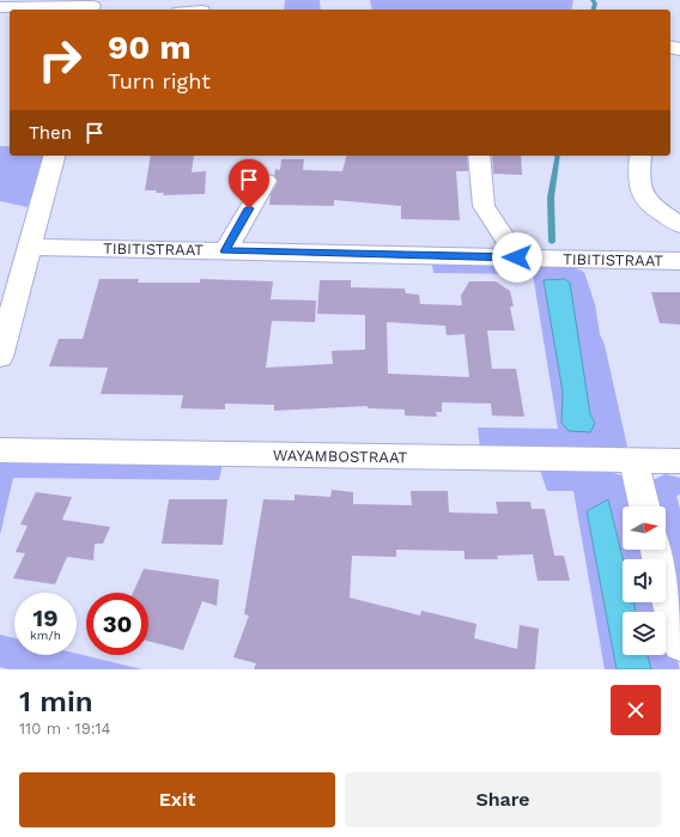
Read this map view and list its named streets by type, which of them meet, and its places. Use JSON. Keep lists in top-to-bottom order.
{
  "streets": {
    "street": ["TIBITISTRAAT", "WAYAMBOSTRAAT"]
  },
  "north": "right",
  "page": {
    "turn": ["90 m", "Turn right"],
    "then": "Then",
    "speed": "19 km/h",
    "limit": "30",
    "heading": ["1 min", "110 m · 19:14"],
    "buttons": ["Exit", "Share"]
  }
}
